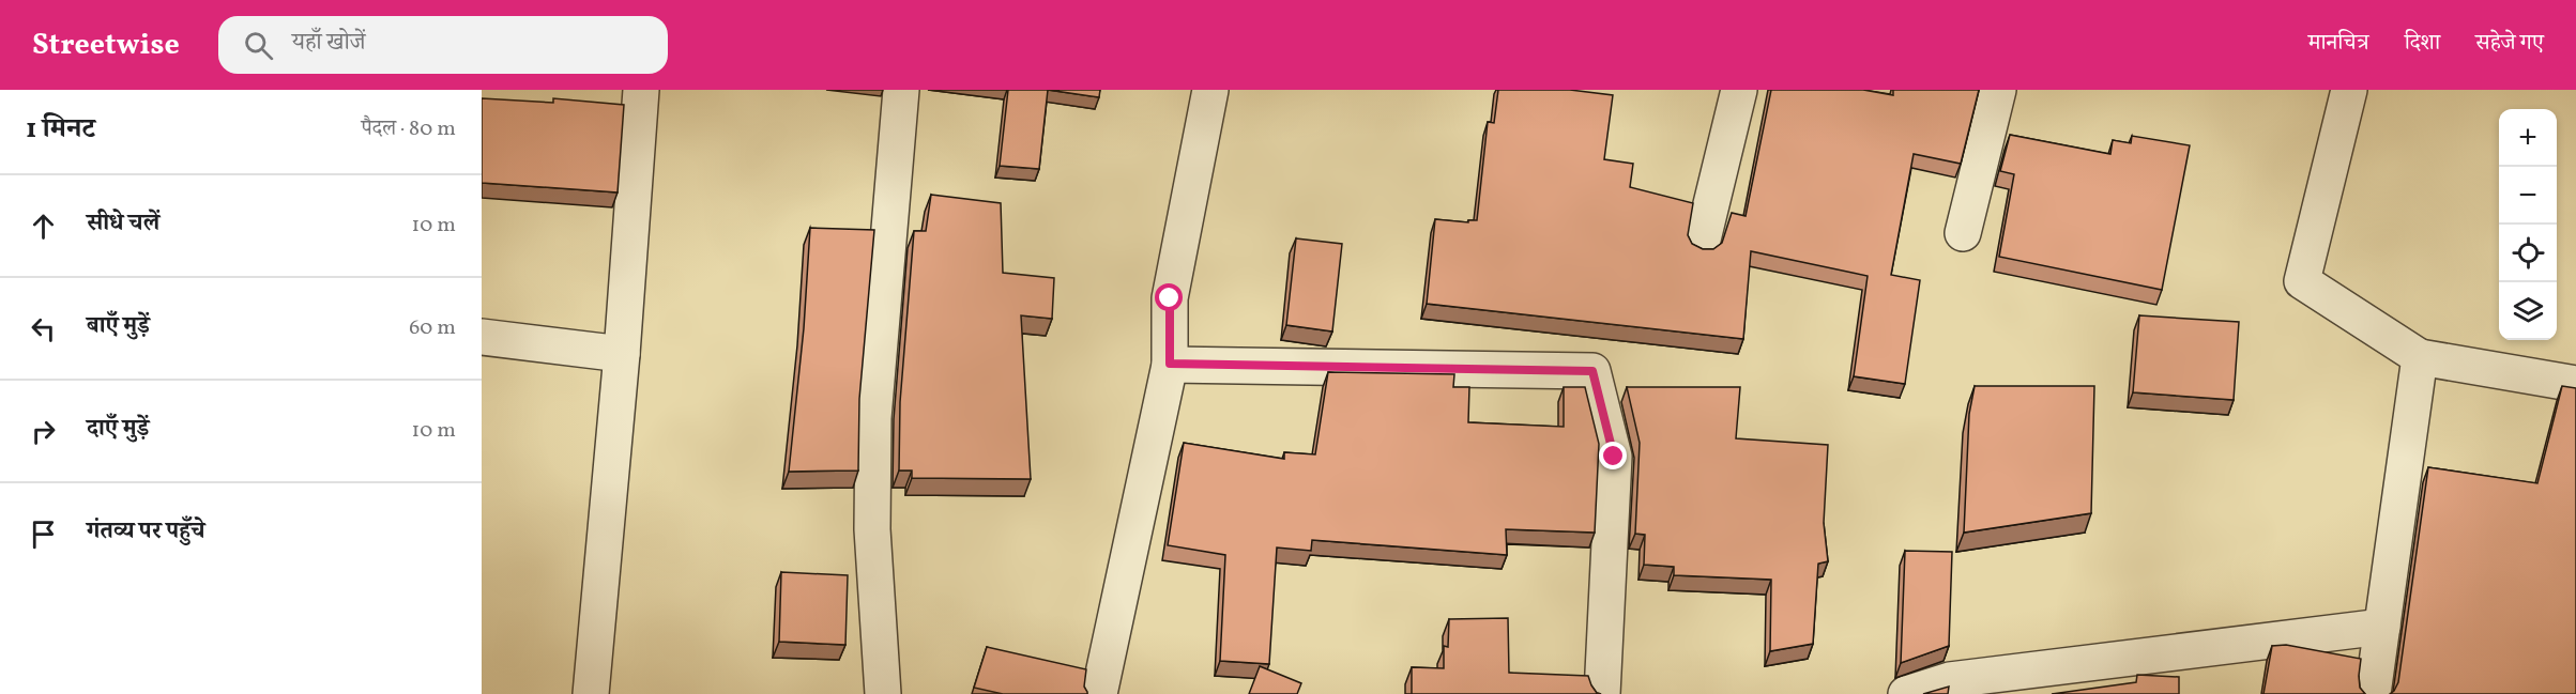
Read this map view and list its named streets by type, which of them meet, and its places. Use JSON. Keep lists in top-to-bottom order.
{
  "page": {
    "header": "Streetwise",
    "search": "यहाँ खोजें",
    "nav": ["मानचित्र", "दिशा", "सहेजे गए"],
    "heading": ["1 मिनट", "पैदल · 80 m"],
    "map_buttons": ["+", "−"],
    "list": [
      ["सीधे चलें", "10 m"],
      ["बाएँ मुड़ें", "60 m"],
      ["दाएँ मुड़ें", "10 m"],
      "गंतव्य पर पहुँचे"
    ]
  }
}
